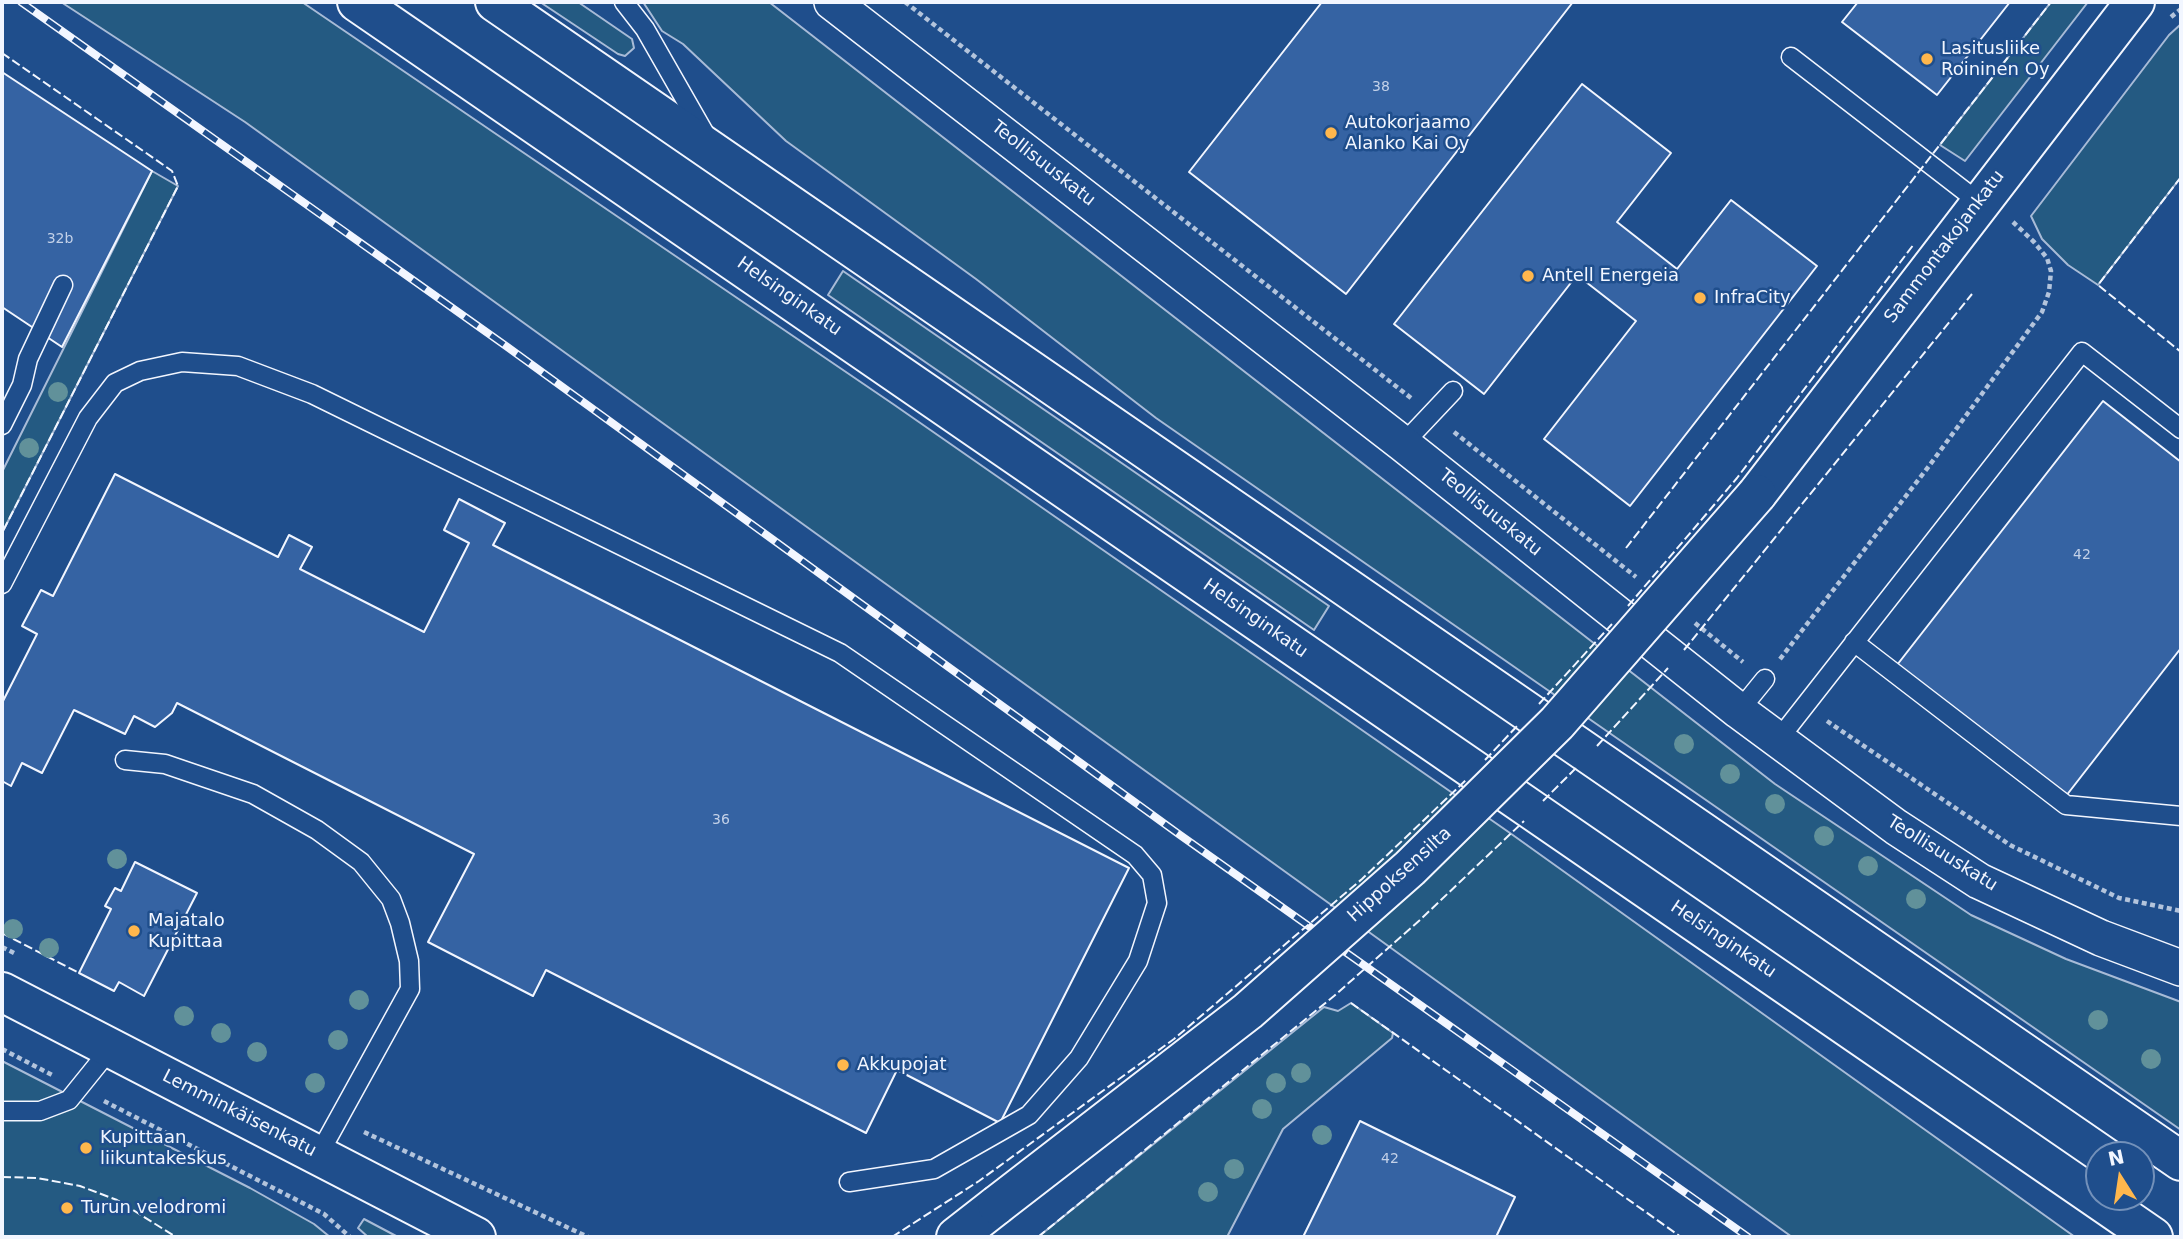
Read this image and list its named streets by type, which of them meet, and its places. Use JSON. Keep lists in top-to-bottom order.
{
  "streets": {
    "main road": [
      "Sammontakojankatu",
      "Helsinginkatu",
      "Hippoksensilta",
      "Lemminkäisenkatu"
    ],
    "street": ["Teollisuuskatu"]
  },
  "crossings": [
    ["Sammontakojankatu", "Hippoksensilta"]
  ],
  "places": [
    "Lasitusliike Roininen Oy",
    "Autokorjaamo Alanko Kai Oy",
    "Antell Energeia",
    "InfraCity",
    "Majatalo Kupittaa",
    "Akkupojat",
    "Kupittaan liikuntakeskus",
    "Turun velodromi"
  ],
  "house_numbers": [
    "38",
    "32b",
    "42",
    "36",
    "42"
  ],
  "north": "top"
}
